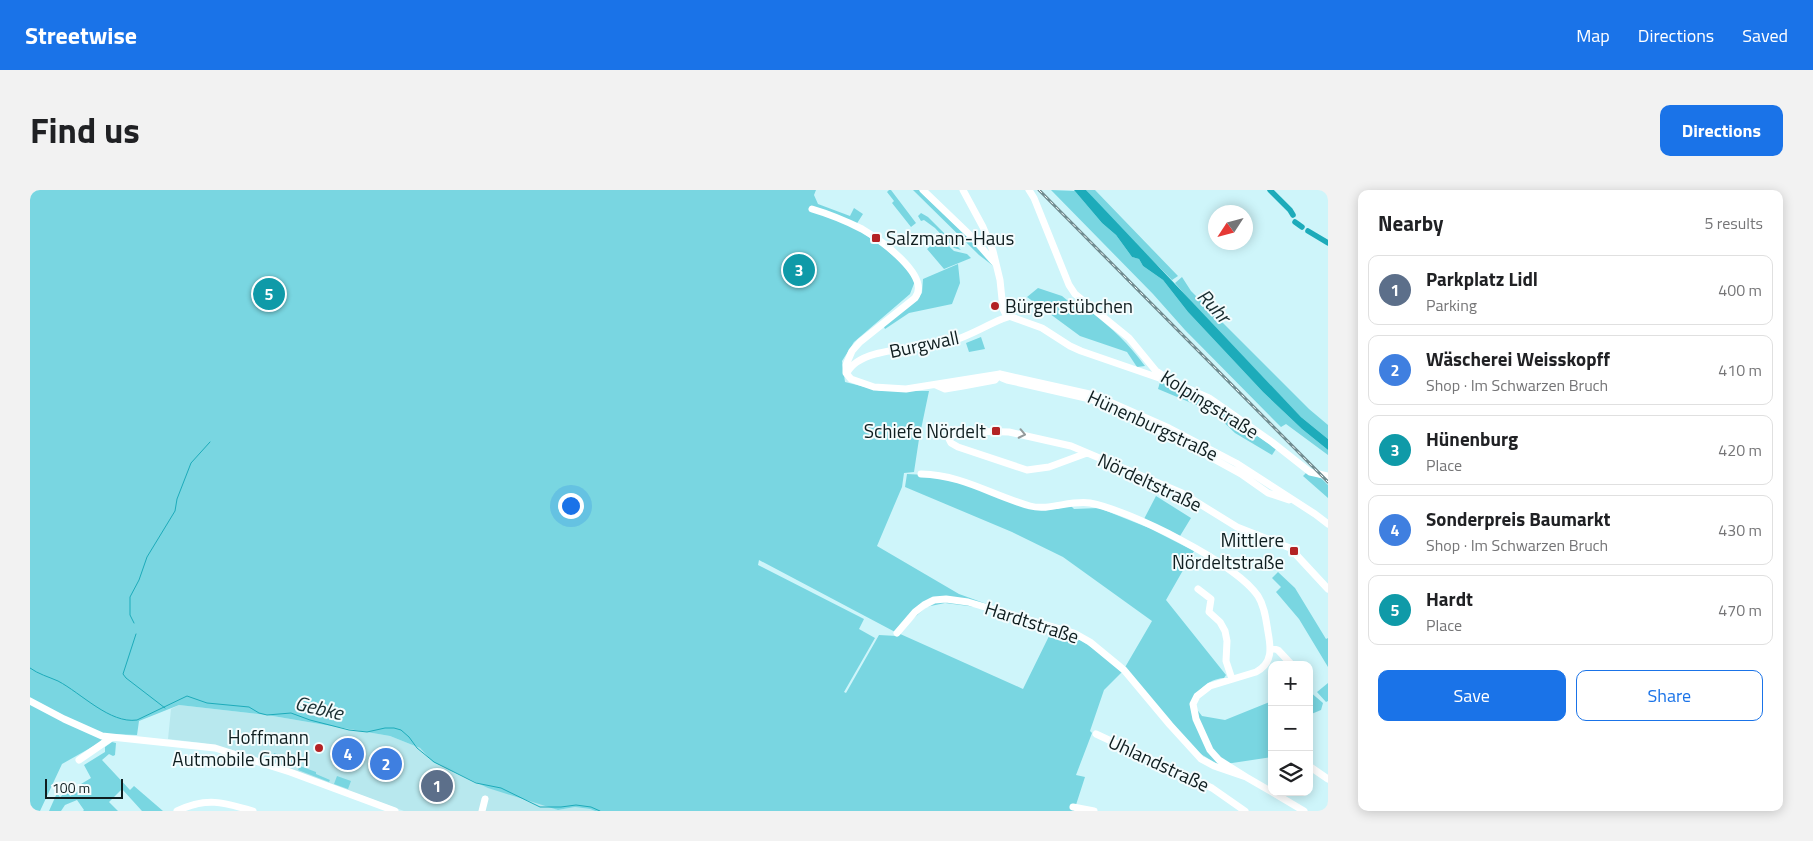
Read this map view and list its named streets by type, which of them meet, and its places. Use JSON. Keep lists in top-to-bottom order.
{
  "streets": {
    "street": [
      "Burgwall",
      "Kolpingstraße",
      "Hünenburgstraße",
      "Nördeltstraße",
      "Hardtstraße",
      "Uhlandstraße"
    ]
  },
  "crossings": [
    ["Burgwall", "Hünenburgstraße"]
  ],
  "water": ["Ruhr", "Gebke"],
  "places": {
    "transit": ["Salzmann-Haus", "Schiefe Nördelt", "Mittlere Nördeltstraße"],
    "other": ["Bürgerstübchen", "Hoffmann Autmobile GmbH"]
  },
  "scale_bar": "100 m",
  "north": "bottom left",
  "page": {
    "header": "Streetwise",
    "nav": ["Map", "Directions", "Saved"],
    "title": "Find us",
    "buttons": [
      "Directions",
      ["Save", "Share"]
    ],
    "heading": ["Nearby", "5 results"],
    "pins": [
      "3",
      "5",
      "4",
      "2",
      "1"
    ],
    "list": [
      {
        "mark": "1",
        "name": "Parkplatz Lidl",
        "note": "Parking",
        "value": "400 m"
      },
      {
        "mark": "2",
        "name": "Wäscherei Weisskopff",
        "note": "Shop · Im Schwarzen Bruch",
        "value": "410 m"
      },
      {
        "mark": "3",
        "name": "Hünenburg",
        "note": "Place",
        "value": "420 m"
      },
      {
        "mark": "4",
        "name": "Sonderpreis Baumarkt",
        "note": "Shop · Im Schwarzen Bruch",
        "value": "430 m"
      },
      {
        "mark": "5",
        "name": "Hardt",
        "note": "Place",
        "value": "470 m"
      }
    ],
    "map_buttons": ["+", "−"],
    "scale": "100 m"
  }
}
